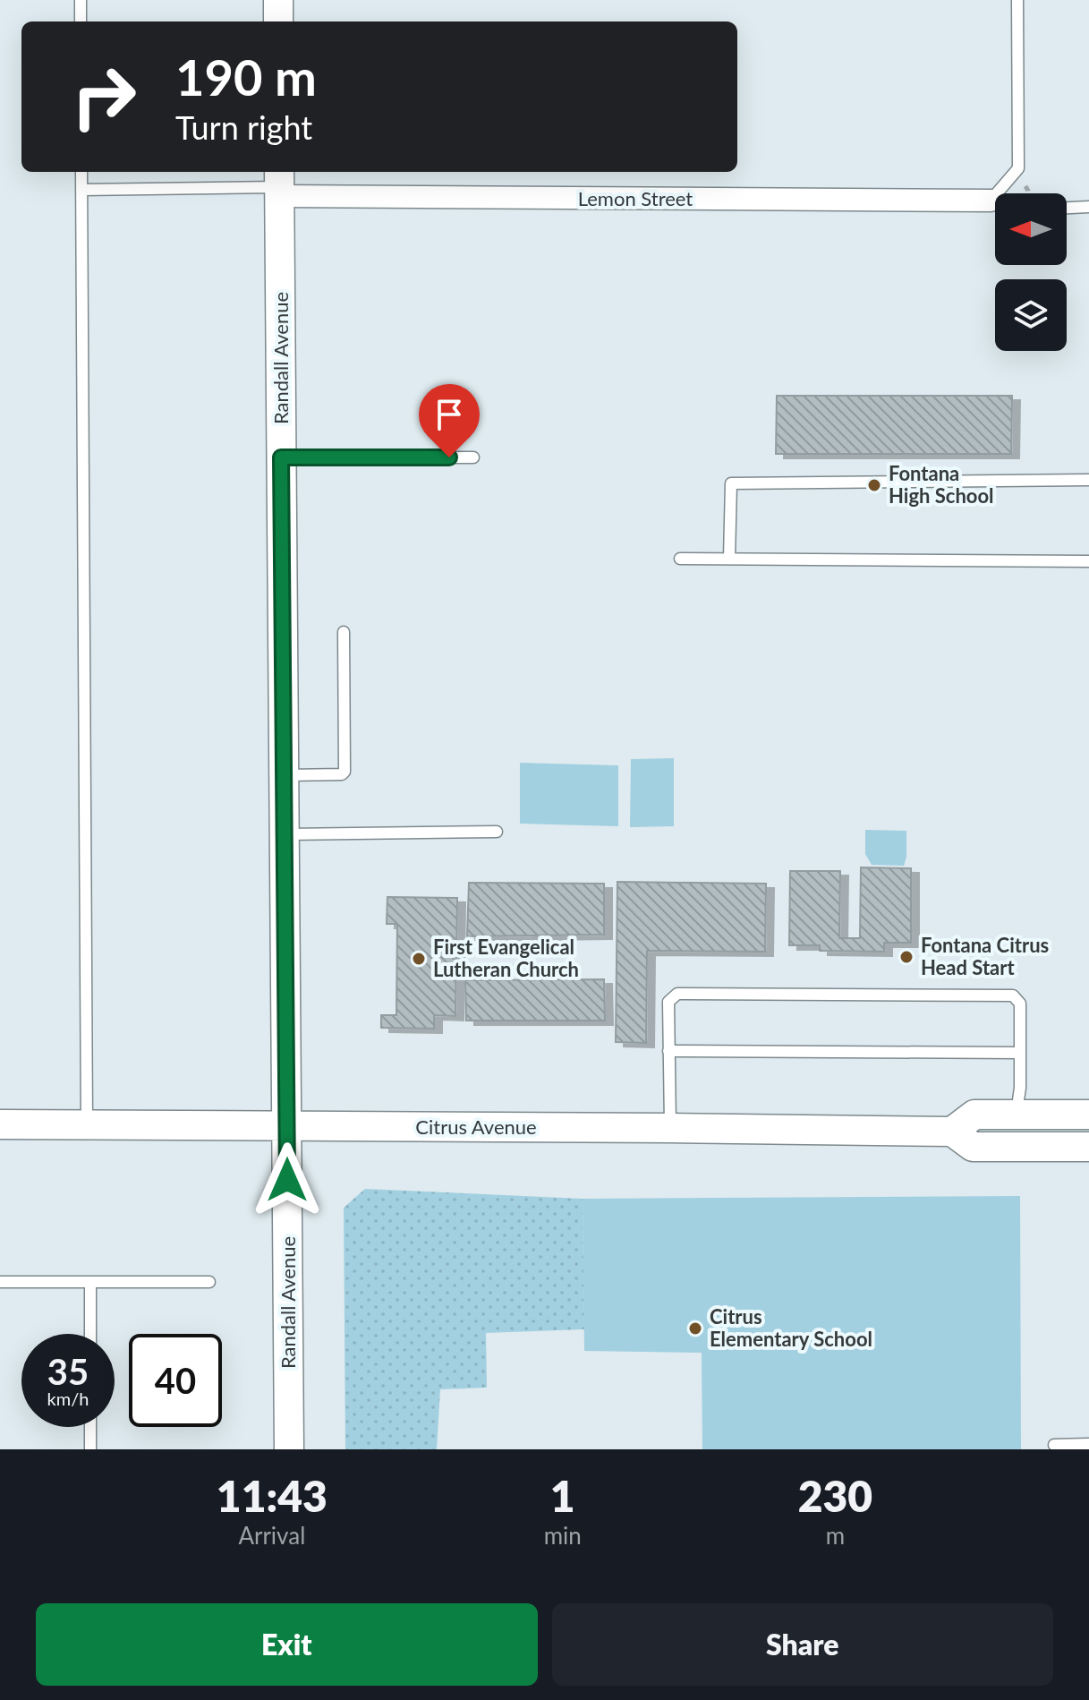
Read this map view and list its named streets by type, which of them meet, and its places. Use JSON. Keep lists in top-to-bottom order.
{
  "streets": {
    "street": ["Lemon Street", "Randall Avenue", "Citrus Avenue"]
  },
  "crossings": [
    ["Lemon Street", "Randall Avenue"],
    ["Randall Avenue", "Citrus Avenue"]
  ],
  "places": [
    "Fontana High School",
    "Fontana Citrus Head Start",
    "First Evangelical Lutheran Church",
    "Citrus Elementary School"
  ],
  "north": "left",
  "page": {
    "turn": ["190 m", "Turn right"],
    "speed": "35 km/h",
    "limit": "40",
    "eta": [
      "11:43",
      "Arrival",
      "1",
      "min",
      "230",
      "m"
    ],
    "buttons": ["Exit", "Share"]
  }
}
